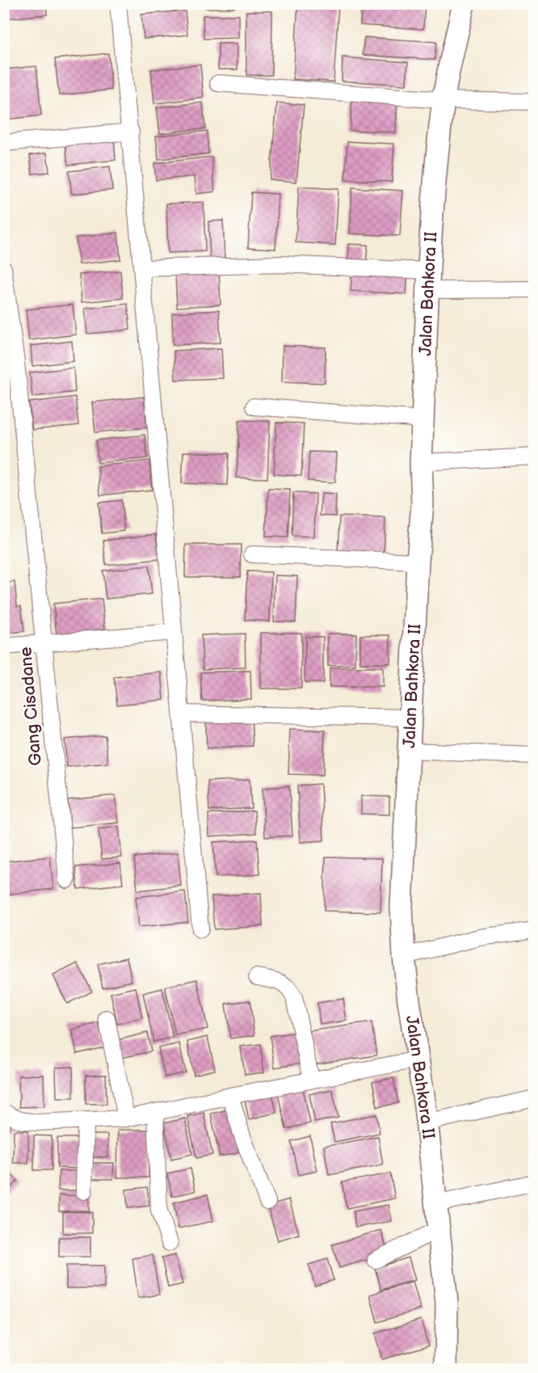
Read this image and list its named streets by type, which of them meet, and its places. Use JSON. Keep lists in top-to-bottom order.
{
  "streets": {
    "street": ["Jalan Bahkora II", "Gang Cisadane"]
  }
}
